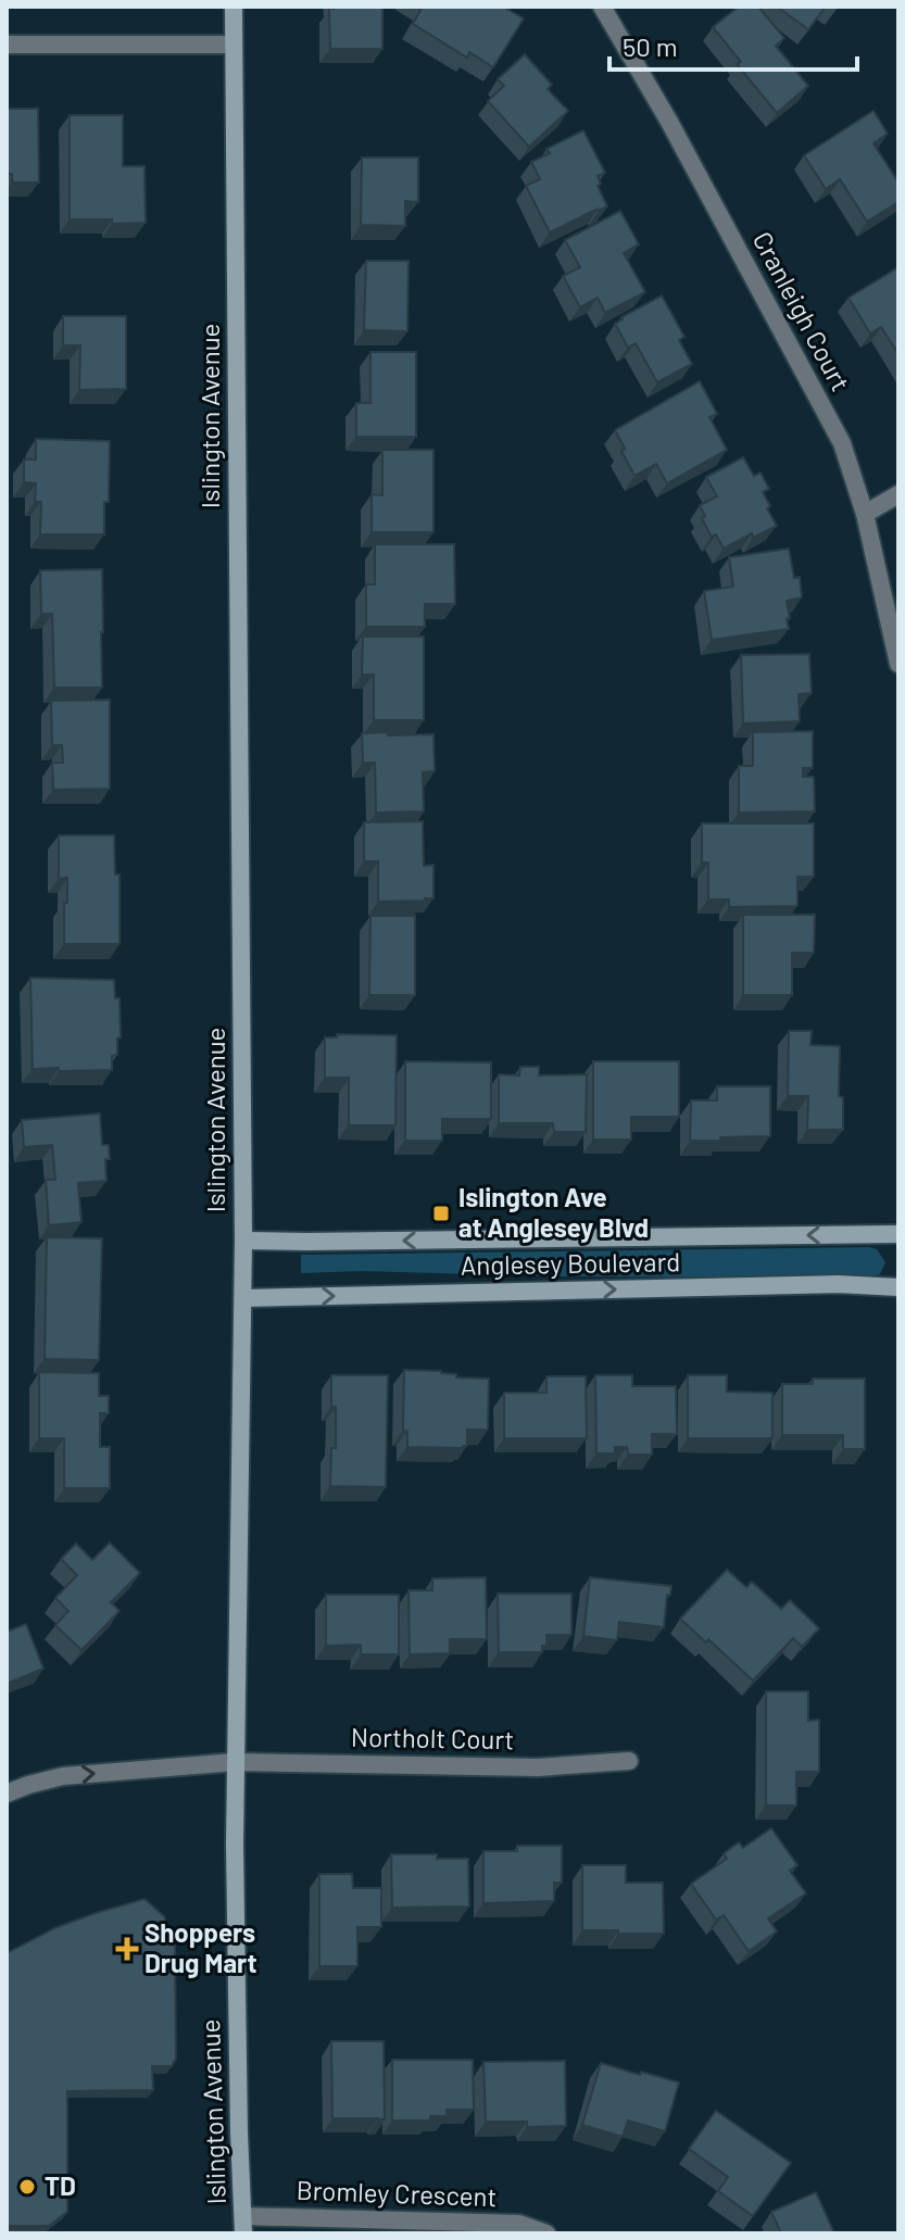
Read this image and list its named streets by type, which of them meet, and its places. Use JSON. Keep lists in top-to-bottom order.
{
  "streets": {
    "main road": ["Islington Avenue", "Anglesey Boulevard"],
    "street": ["Cranleigh Court", "Northolt Court", "Bromley Crescent"]
  },
  "crossings": [
    ["Islington Avenue", "Anglesey Boulevard"],
    ["Islington Avenue", "Northolt Court"],
    ["Islington Avenue", "Bromley Crescent"]
  ],
  "one_way": ["Northolt Court"],
  "places": {
    "transit": ["Islington Ave at Anglesey Blvd"],
    "health": ["Shoppers Drug Mart"],
    "other": ["TD"]
  },
  "scale_bar": "50 m"
}
